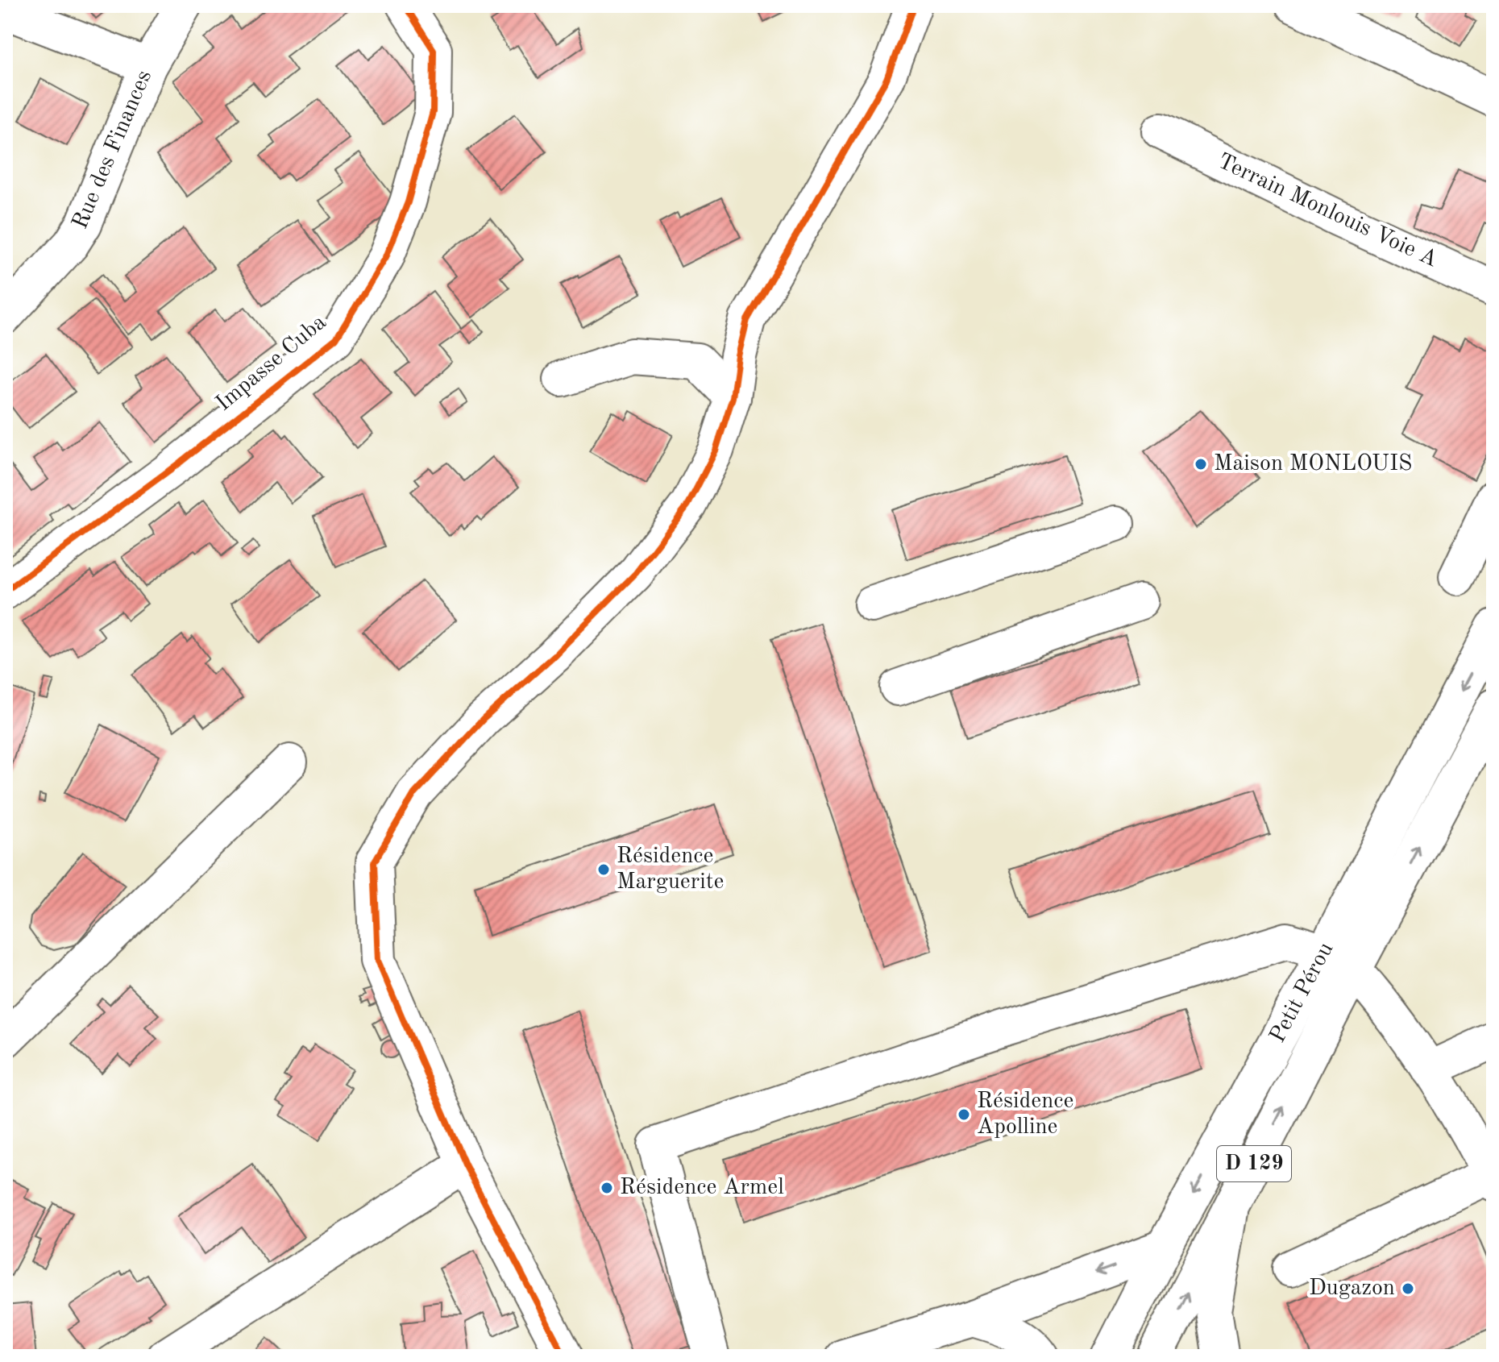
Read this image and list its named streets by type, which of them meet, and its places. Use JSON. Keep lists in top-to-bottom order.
{
  "streets": {
    "main road": [
      "Rue des Finances",
      "Terrain Monlouis Voie A",
      "Impasse Cuba",
      "Petit Pérou",
      "D 129"
    ]
  },
  "places": [
    "Maison MONLOUIS",
    "Résidence Marguerite",
    "Résidence Apolline",
    "Résidence Armel",
    "Dugazon"
  ]
}
